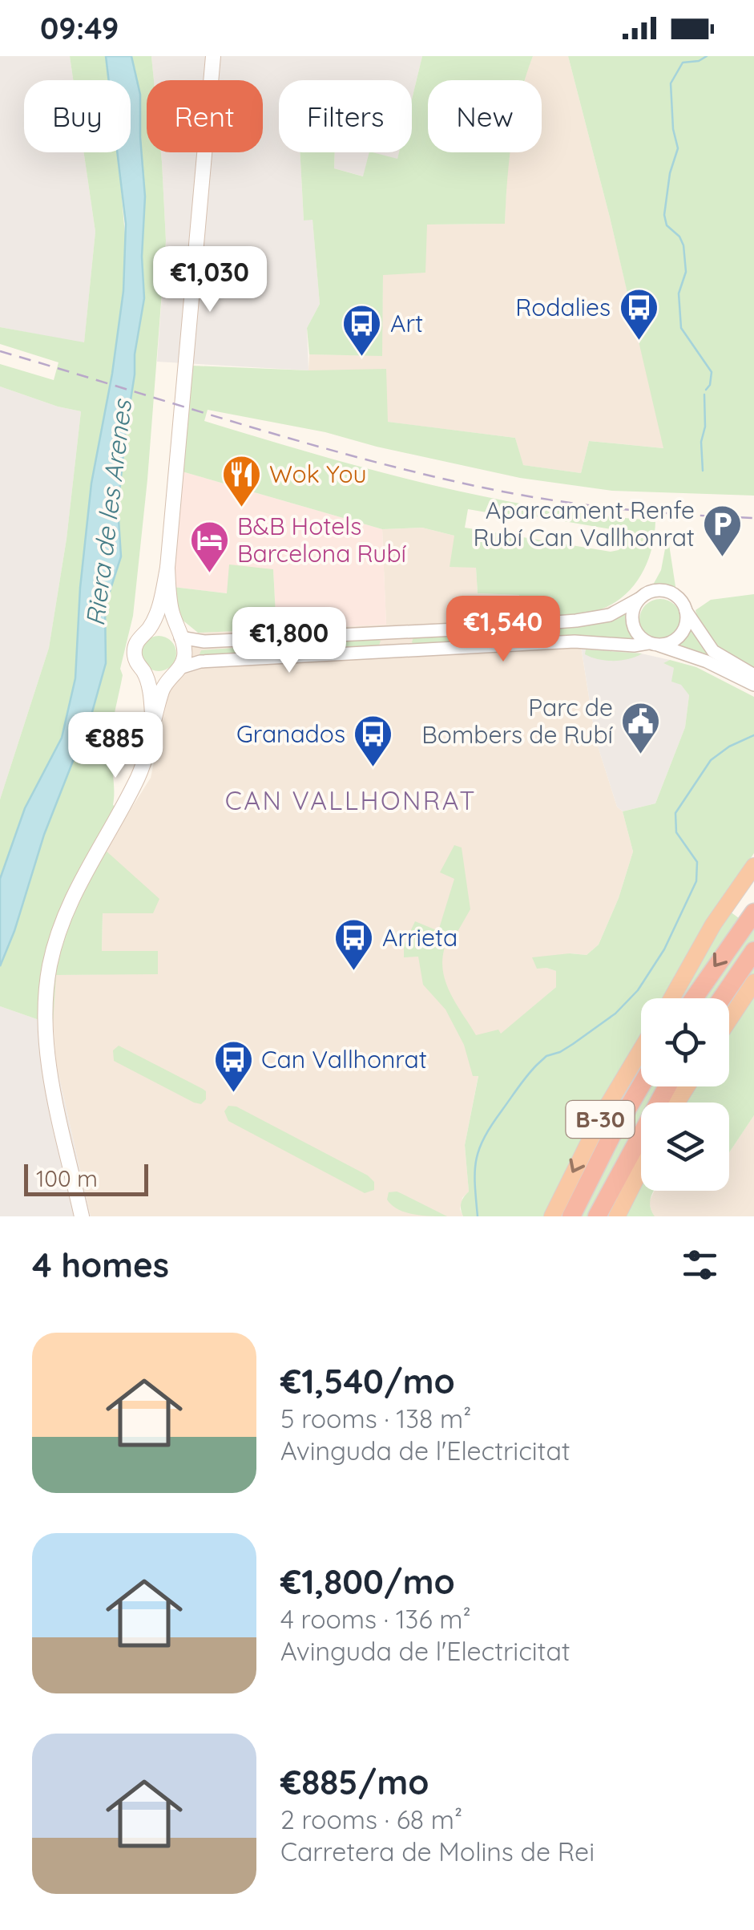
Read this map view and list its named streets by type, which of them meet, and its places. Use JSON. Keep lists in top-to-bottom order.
{
  "streets": {
    "highway": ["B-30"]
  },
  "districts": ["CAN VALLHONRAT"],
  "water": ["Riera de les Arenes"],
  "places": {
    "bus stop": [
      "Rodalies",
      "Art",
      "Granados",
      "Arrieta",
      "Can Vallhonrat"
    ],
    "restaurant": ["Wok You"],
    "parking": ["Aparcament Renfe Rubí Can Vallhonrat"],
    "hotel": ["B&B Hotels Barcelona Rubí"],
    "public building": ["Parc de Bombers de Rubí"]
  },
  "scale_bar": "100 m",
  "page": {
    "status": "09:49",
    "chip": [
      "Buy",
      "Rent",
      "Filters",
      "New"
    ],
    "price": [
      "€1,030",
      "€1,540",
      "€1,800",
      "€885"
    ],
    "scale": "100 m",
    "heading": "4 homes",
    "list": [
      {
        "name": "€1,540/mo",
        "note": "5 rooms · 138 m² · Avinguda de l'Electricitat"
      },
      {
        "name": "€1,800/mo",
        "note": "4 rooms · 136 m² · Avinguda de l'Electricitat"
      },
      {
        "name": "€885/mo",
        "note": "2 rooms · 68 m² · Carretera de Molins de Rei"
      }
    ]
  }
}
